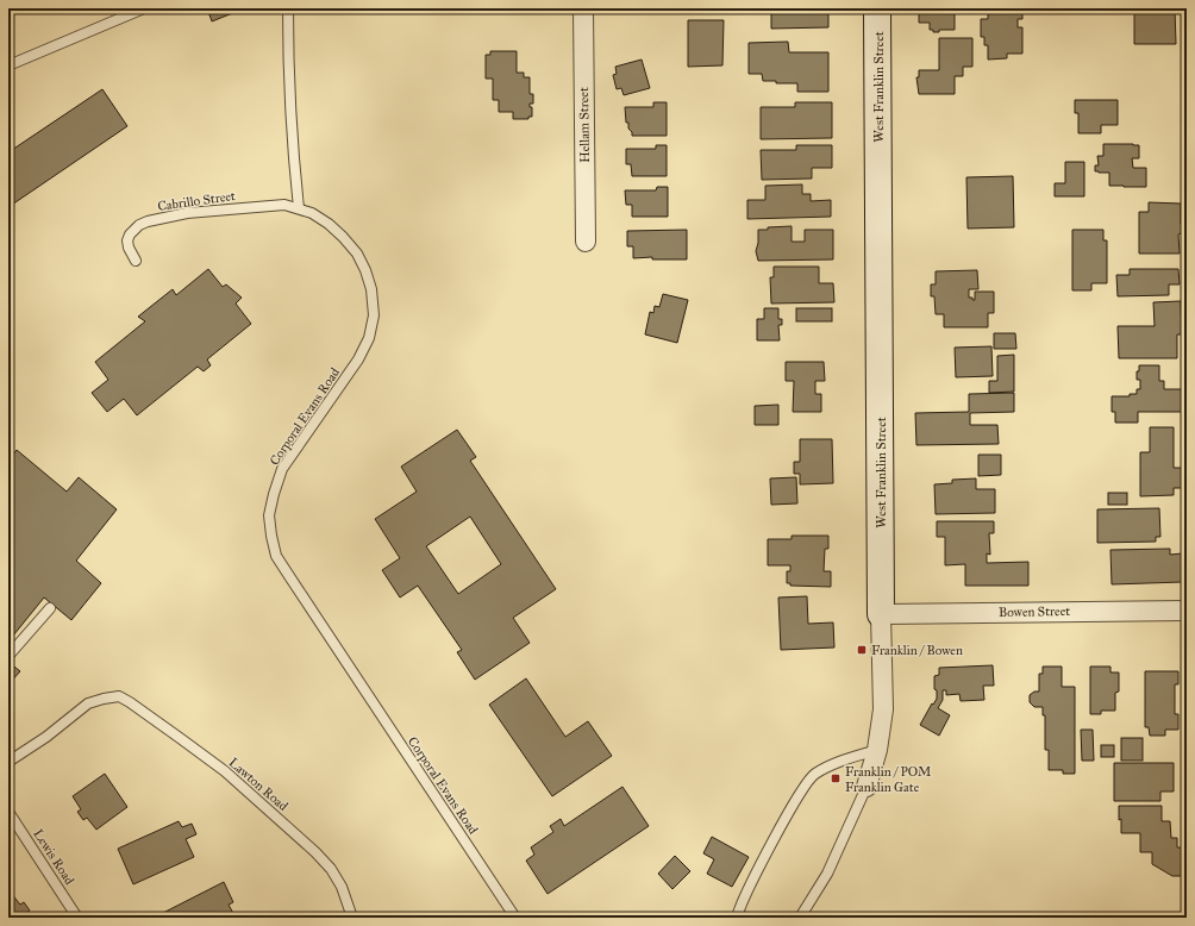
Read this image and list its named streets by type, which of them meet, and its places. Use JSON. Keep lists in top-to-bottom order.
{
  "streets": {
    "street": ["West Franklin Street", "Hellam Street", "Bowen Street"],
    "lane": [
      "Cabrillo Street",
      "Corporal Evans Road",
      "Lawton Road",
      "Lewis Road"
    ]
  },
  "crossings": [
    ["West Franklin Street", "Bowen Street"],
    ["Cabrillo Street", "Corporal Evans Road"]
  ],
  "places": {
    "transit": ["Franklin / Bowen", "Franklin / POM Franklin Gate"]
  }
}
